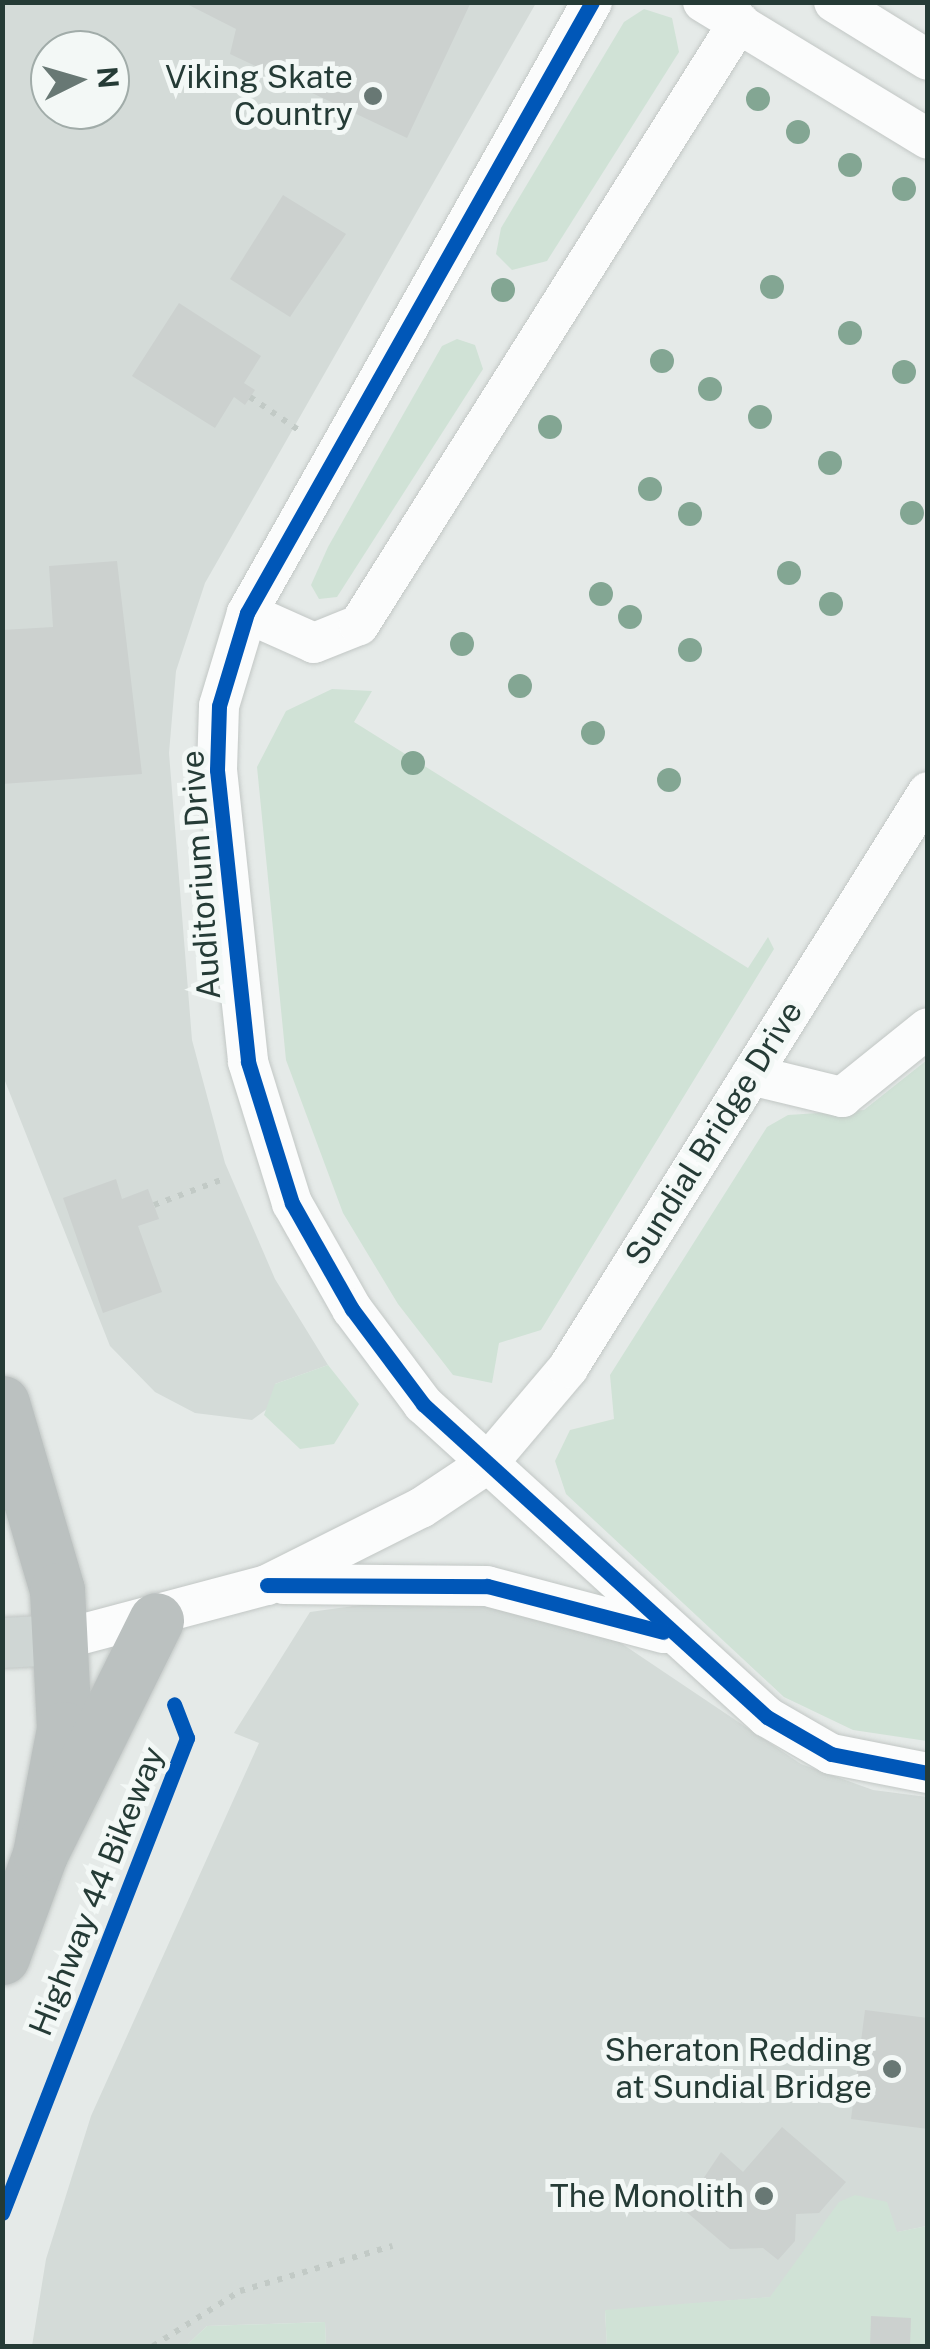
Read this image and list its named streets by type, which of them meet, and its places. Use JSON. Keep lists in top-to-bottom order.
{
  "streets": {
    "main road": ["Sundial Bridge Drive"],
    "street": ["Auditorium Drive"],
    "cycle path": ["Highway 44 Bikeway"]
  },
  "crossings": [
    ["Auditorium Drive", "Sundial Bridge Drive"]
  ],
  "places": ["Viking Skate Country", "Sheraton Redding at Sundial Bridge", "The Monolith"],
  "north": "right"
}
